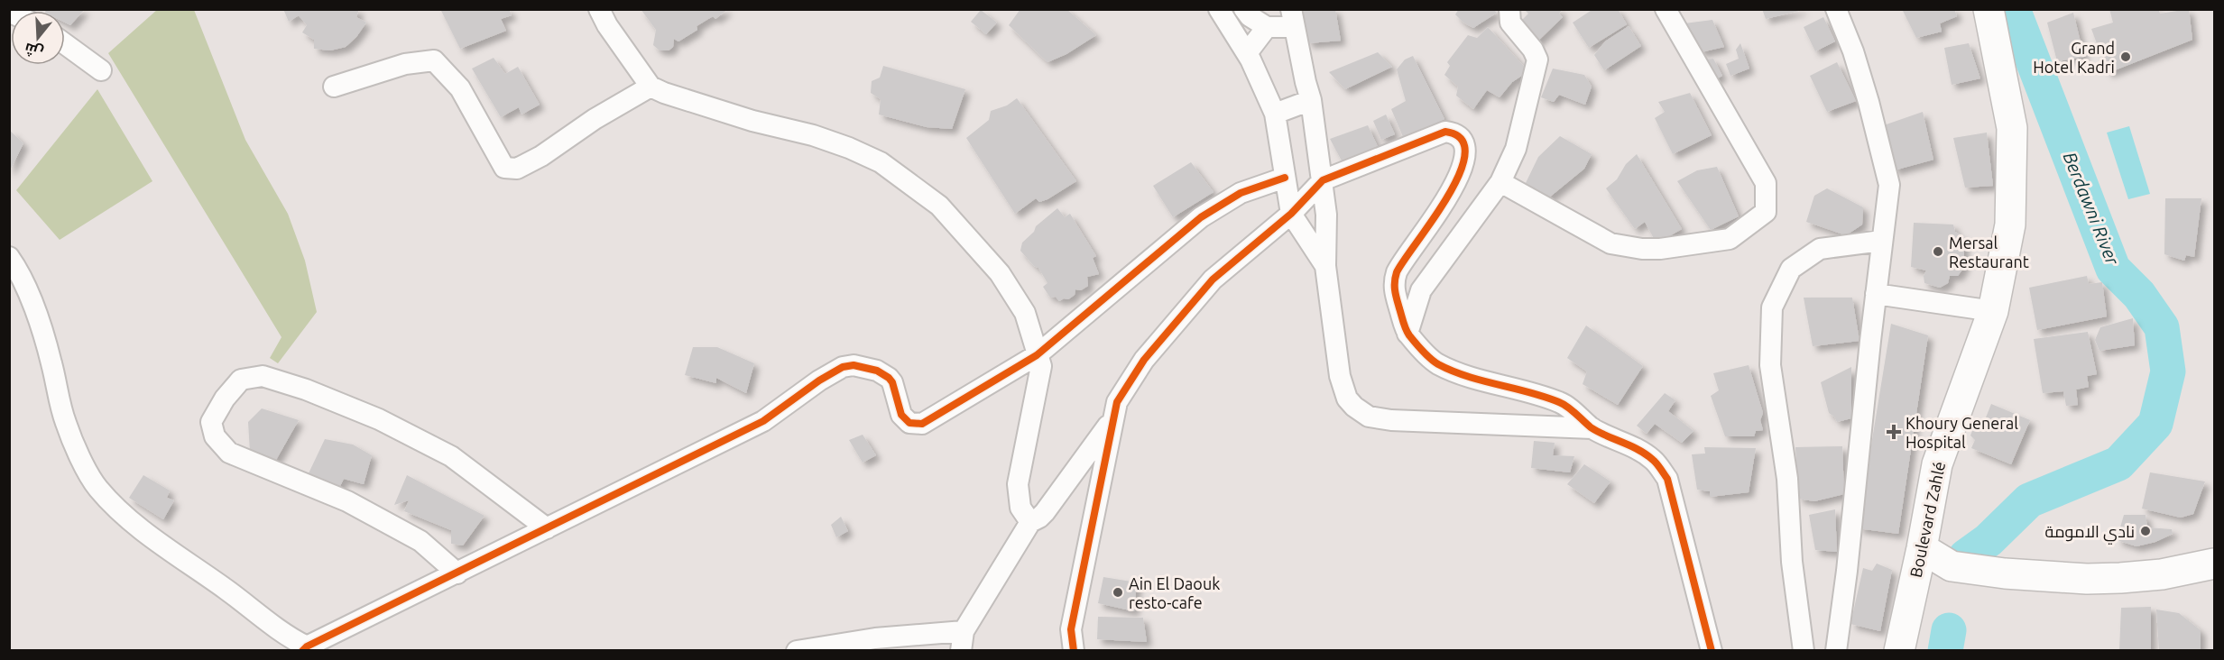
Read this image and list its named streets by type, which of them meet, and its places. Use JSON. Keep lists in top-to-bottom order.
{
  "streets": {
    "main road": ["Boulevard Zahlé"]
  },
  "water": ["Berdawni River"],
  "places": {
    "other": [
      "Grand Hotel Kadri",
      "Mersal Restaurant",
      "نادي الامومة",
      "Ain El Daouk resto-cafe"
    ],
    "health": ["Khoury General Hospital"]
  },
  "north": "bottom"
}
